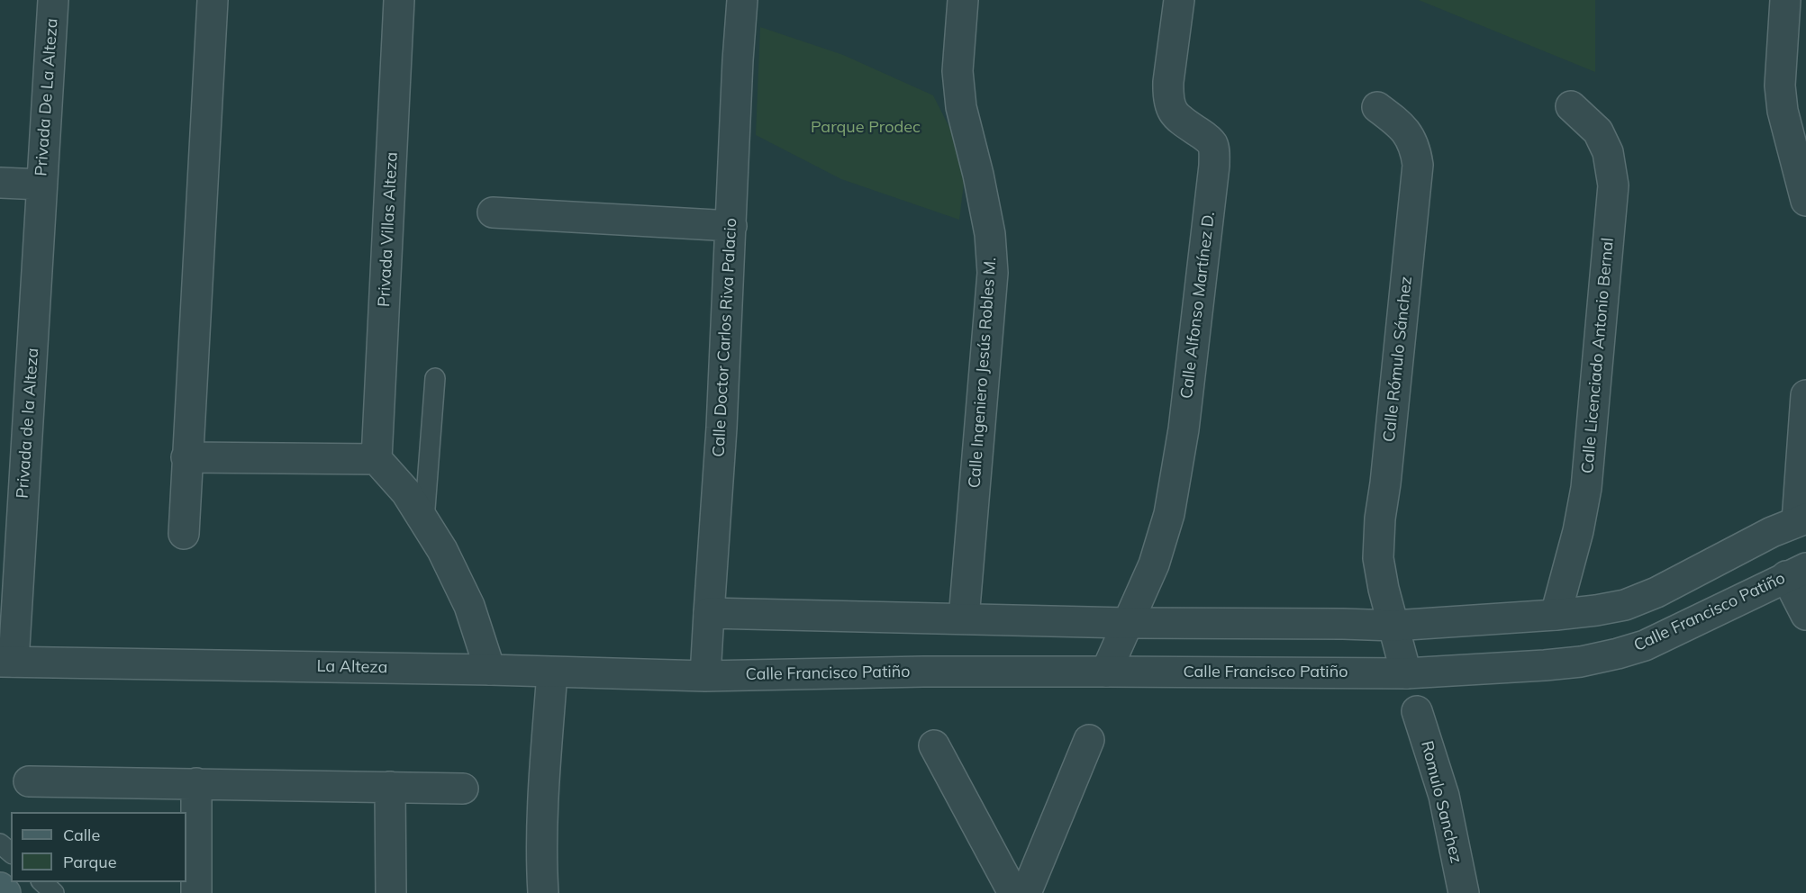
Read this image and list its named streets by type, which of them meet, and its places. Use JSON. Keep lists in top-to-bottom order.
{
  "streets": {
    "street": [
      "Privada De La Alteza",
      "Privada Villas Alteza",
      "Calle Alfonso Martínez D.",
      "Calle Doctor Carlos Riva Palacio",
      "Calle Licenciado Antonio Bernal",
      "Calle Rómulo Sánchez",
      "Calle Ingeniero Jesús Robles M.",
      "Privada de la Alteza",
      "Calle Francisco Patiño",
      "La Alteza",
      "Romulo Sanchez"
    ]
  },
  "crossings": [
    ["Privada De La Alteza", "Privada de la Alteza"],
    ["Calle Doctor Carlos Riva Palacio", "Calle Francisco Patiño"],
    ["Calle Doctor Carlos Riva Palacio", "La Alteza"],
    ["Calle Rómulo Sánchez", "Calle Francisco Patiño"],
    ["Privada de la Alteza", "La Alteza"],
    ["Calle Francisco Patiño", "La Alteza"]
  ],
  "parks": ["Parque Prodec"],
  "legend": ["Calle", "Parque"]
}
